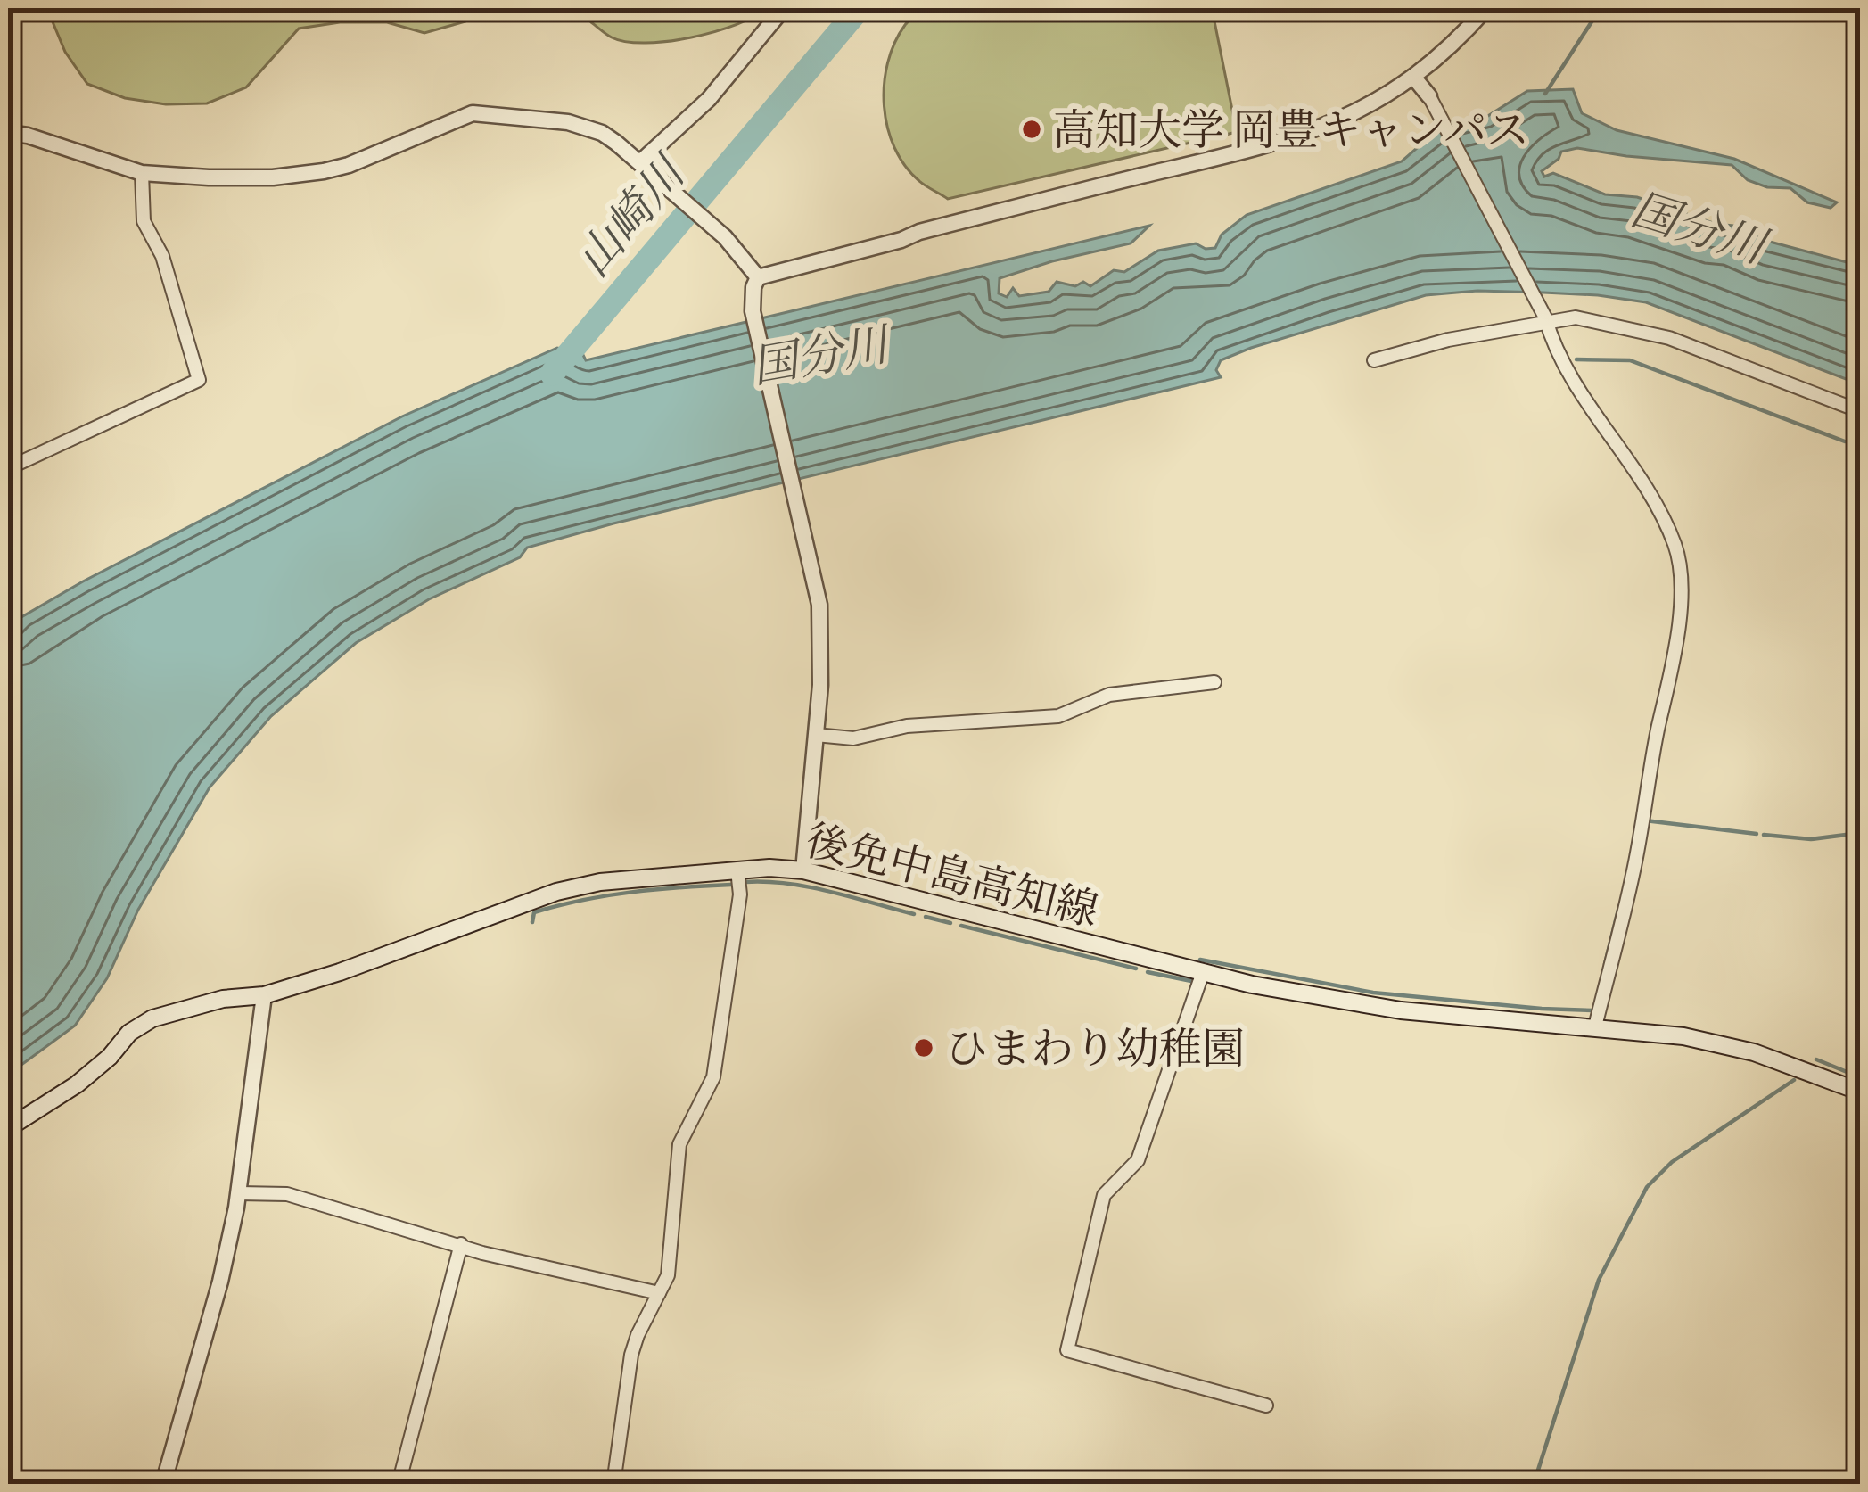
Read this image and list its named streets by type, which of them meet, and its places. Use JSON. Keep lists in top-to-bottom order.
{
  "streets": {
    "main road": ["後免中島高知線"]
  },
  "water": ["山崎川", "国分川"],
  "places": ["高知大学 岡豊キャンパス", "ひまわり幼稚園"]
}
